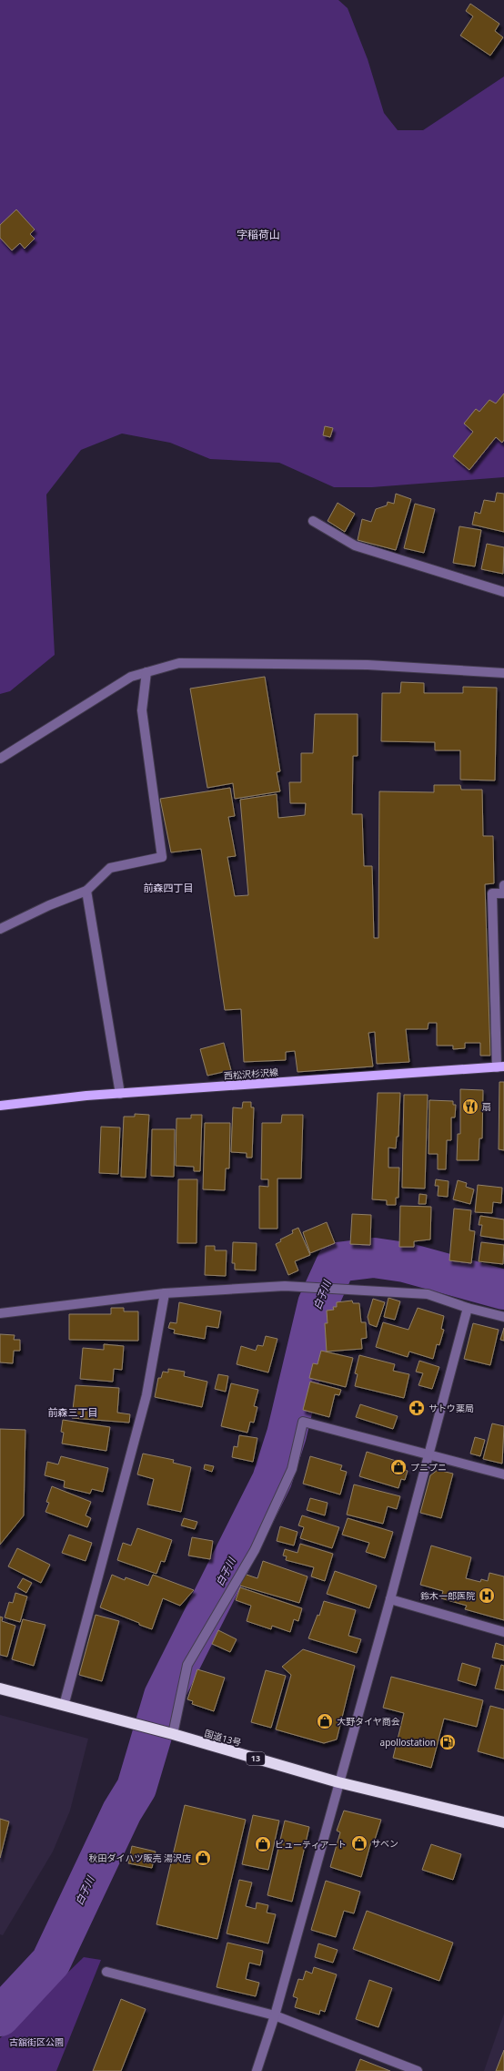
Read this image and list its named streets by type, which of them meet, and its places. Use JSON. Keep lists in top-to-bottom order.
{
  "streets": {
    "highway": ["国道13号", "13"],
    "main road": ["西松沢杉沢線"]
  },
  "districts": ["字稲荷山", "前森四丁目", "前森三丁目"],
  "water": ["白子川"],
  "parks": ["古舘街区公園"],
  "places": {
    "restaurant": ["扇"],
    "pharmacy": ["サトウ薬局"],
    "shop": [
      "プニプニ",
      "大野タイヤ商会",
      "サベン",
      "ビューティアート",
      "秋田ダイハツ販売 湯沢店"
    ],
    "hospital": ["鈴木一郎医院"],
    "fuel station": ["apollostation"]
  }
}
